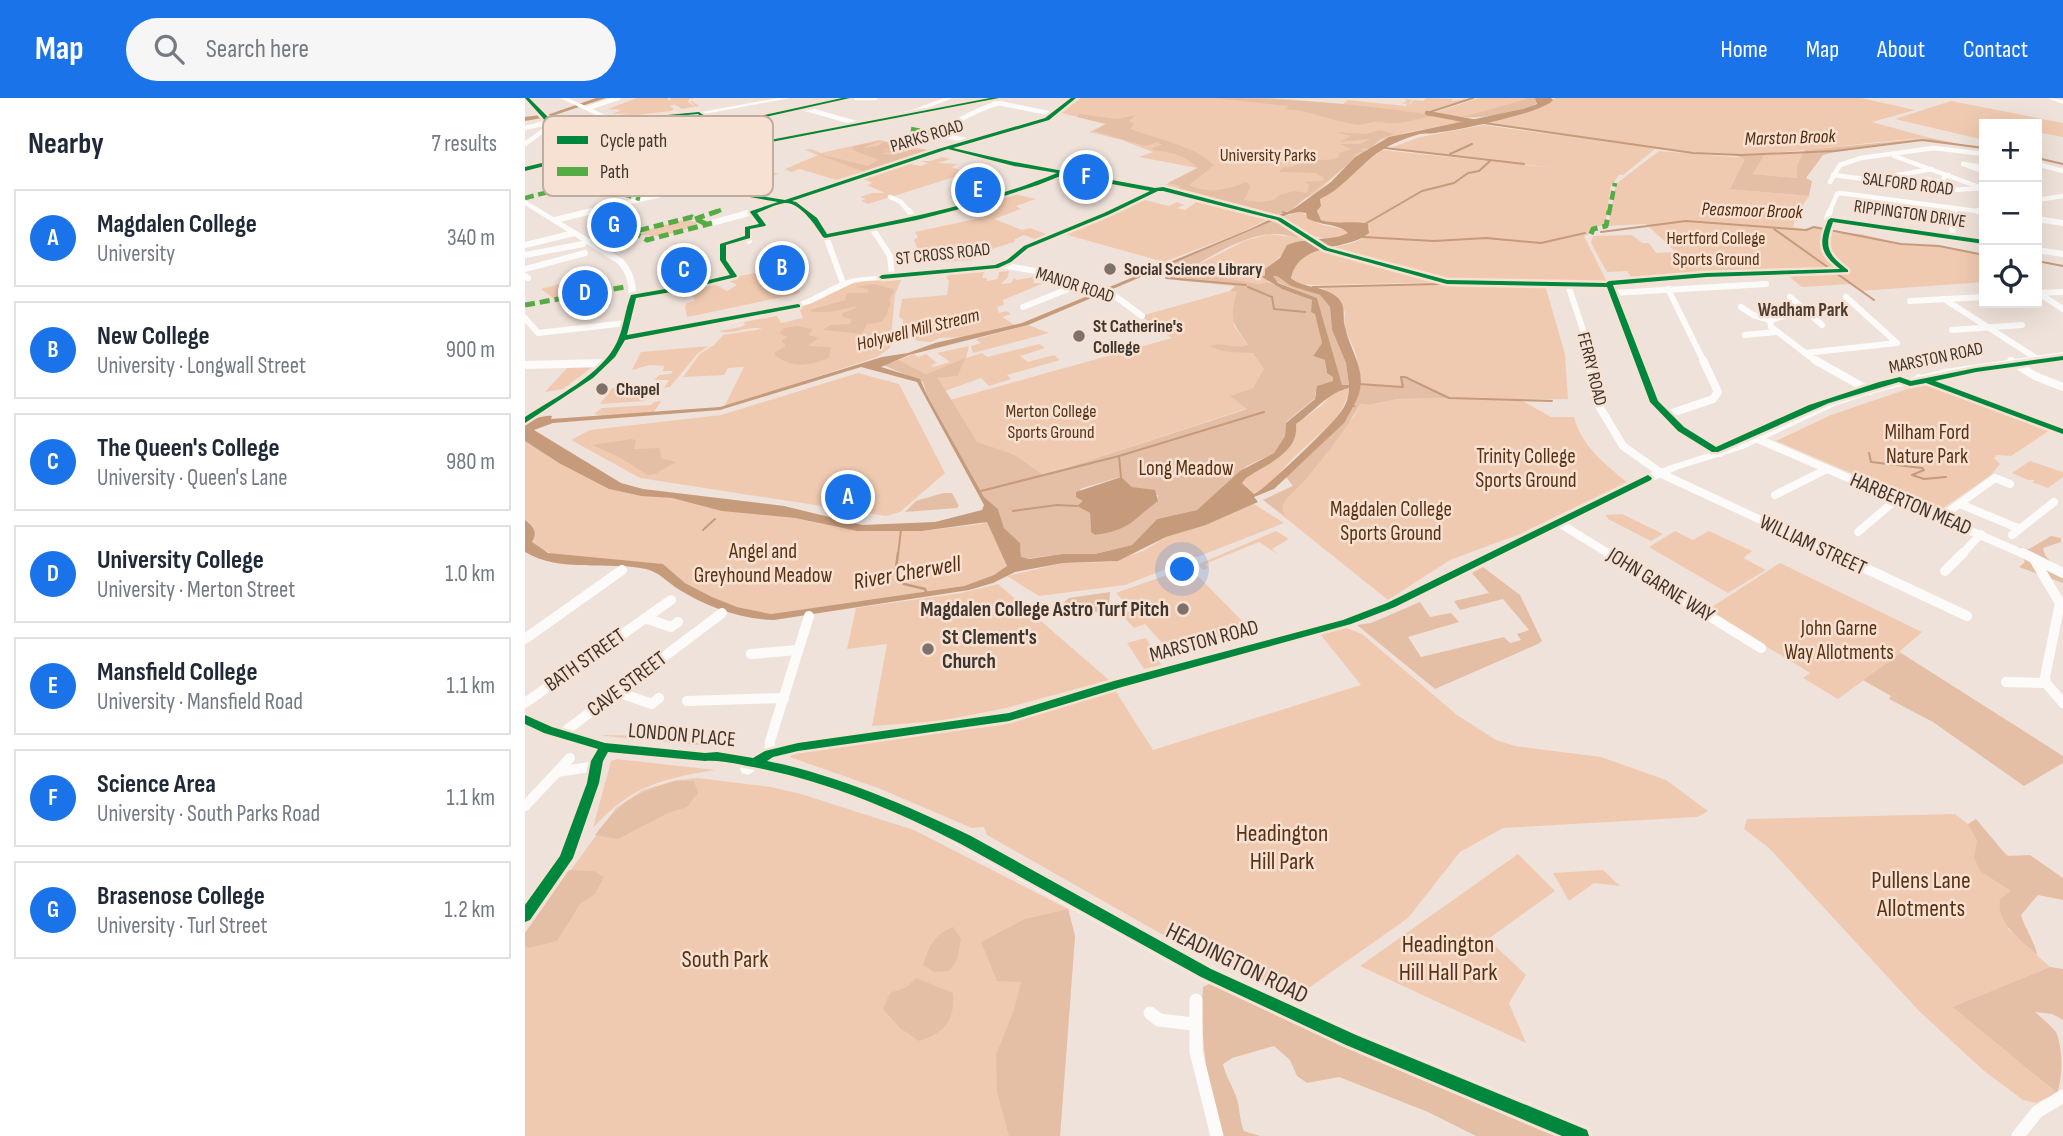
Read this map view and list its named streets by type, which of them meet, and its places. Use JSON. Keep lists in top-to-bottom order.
{
  "streets": {
    "main road": ["MARSTON ROAD", "LONDON PLACE", "HEADINGTON ROAD"],
    "street": [
      "PARKS ROAD",
      "SALFORD ROAD",
      "RIPPINGTON DRIVE",
      "ST CROSS ROAD",
      "MANOR ROAD",
      "FERRY ROAD",
      "HARBERTON MEAD",
      "WILLIAM STREET",
      "JOHN GARNE WAY",
      "BATH STREET",
      "CAVE STREET"
    ]
  },
  "crossings": [
    ["ST CROSS ROAD", "MANOR ROAD"],
    ["MARSTON ROAD", "FERRY ROAD"],
    ["MARSTON ROAD", "HARBERTON MEAD"],
    ["MARSTON ROAD", "WILLIAM STREET"],
    ["MARSTON ROAD", "JOHN GARNE WAY"],
    ["MARSTON ROAD", "LONDON PLACE"],
    ["MARSTON ROAD", "HEADINGTON ROAD"],
    ["FERRY ROAD", "WILLIAM STREET"],
    ["BATH STREET", "CAVE STREET"],
    ["CAVE STREET", "LONDON PLACE"],
    ["LONDON PLACE", "HEADINGTON ROAD"]
  ],
  "districts": ["Wadham Park"],
  "water": [
    "Marston Brook",
    "Peasmoor Brook",
    "Holywell Mill Stream",
    "River Cherwell"
  ],
  "parks": [
    "University Parks",
    "Hertford College Sports Ground",
    "Merton College Sports Ground",
    "Milham Ford Nature Park",
    "Trinity College Sports Ground",
    "Long Meadow",
    "Magdalen College Sports Ground",
    "Angel and Greyhound Meadow",
    "John Garne Way Allotments",
    "Headington Hill Park",
    "Pullens Lane Allotments",
    "Headington Hill Hall Park",
    "South Park"
  ],
  "places": [
    "Social Science Library",
    "St Catherine's College",
    "Chapel",
    "Magdalen College Astro Turf Pitch",
    "St Clement's Church"
  ],
  "legend": ["Cycle path", "Path"],
  "page": {
    "header": "Map",
    "search": "Search here",
    "nav": [
      "Home",
      "Map",
      "About",
      "Contact"
    ],
    "heading": ["Nearby", "7 results"],
    "map_buttons": ["+", "−"],
    "pins": [
      "F",
      "E",
      "G",
      "B",
      "C",
      "D",
      "A"
    ],
    "list": [
      {
        "mark": "A",
        "name": "Magdalen College",
        "note": "University",
        "value": "340 m"
      },
      {
        "mark": "B",
        "name": "New College",
        "note": "University · Longwall Street",
        "value": "900 m"
      },
      {
        "mark": "C",
        "name": "The Queen's College",
        "note": "University · Queen's Lane",
        "value": "980 m"
      },
      {
        "mark": "D",
        "name": "University College",
        "note": "University · Merton Street",
        "value": "1.0 km"
      },
      {
        "mark": "E",
        "name": "Mansfield College",
        "note": "University · Mansfield Road",
        "value": "1.1 km"
      },
      {
        "mark": "F",
        "name": "Science Area",
        "note": "University · South Parks Road",
        "value": "1.1 km"
      },
      {
        "mark": "G",
        "name": "Brasenose College",
        "note": "University · Turl Street",
        "value": "1.2 km"
      }
    ]
  }
}
